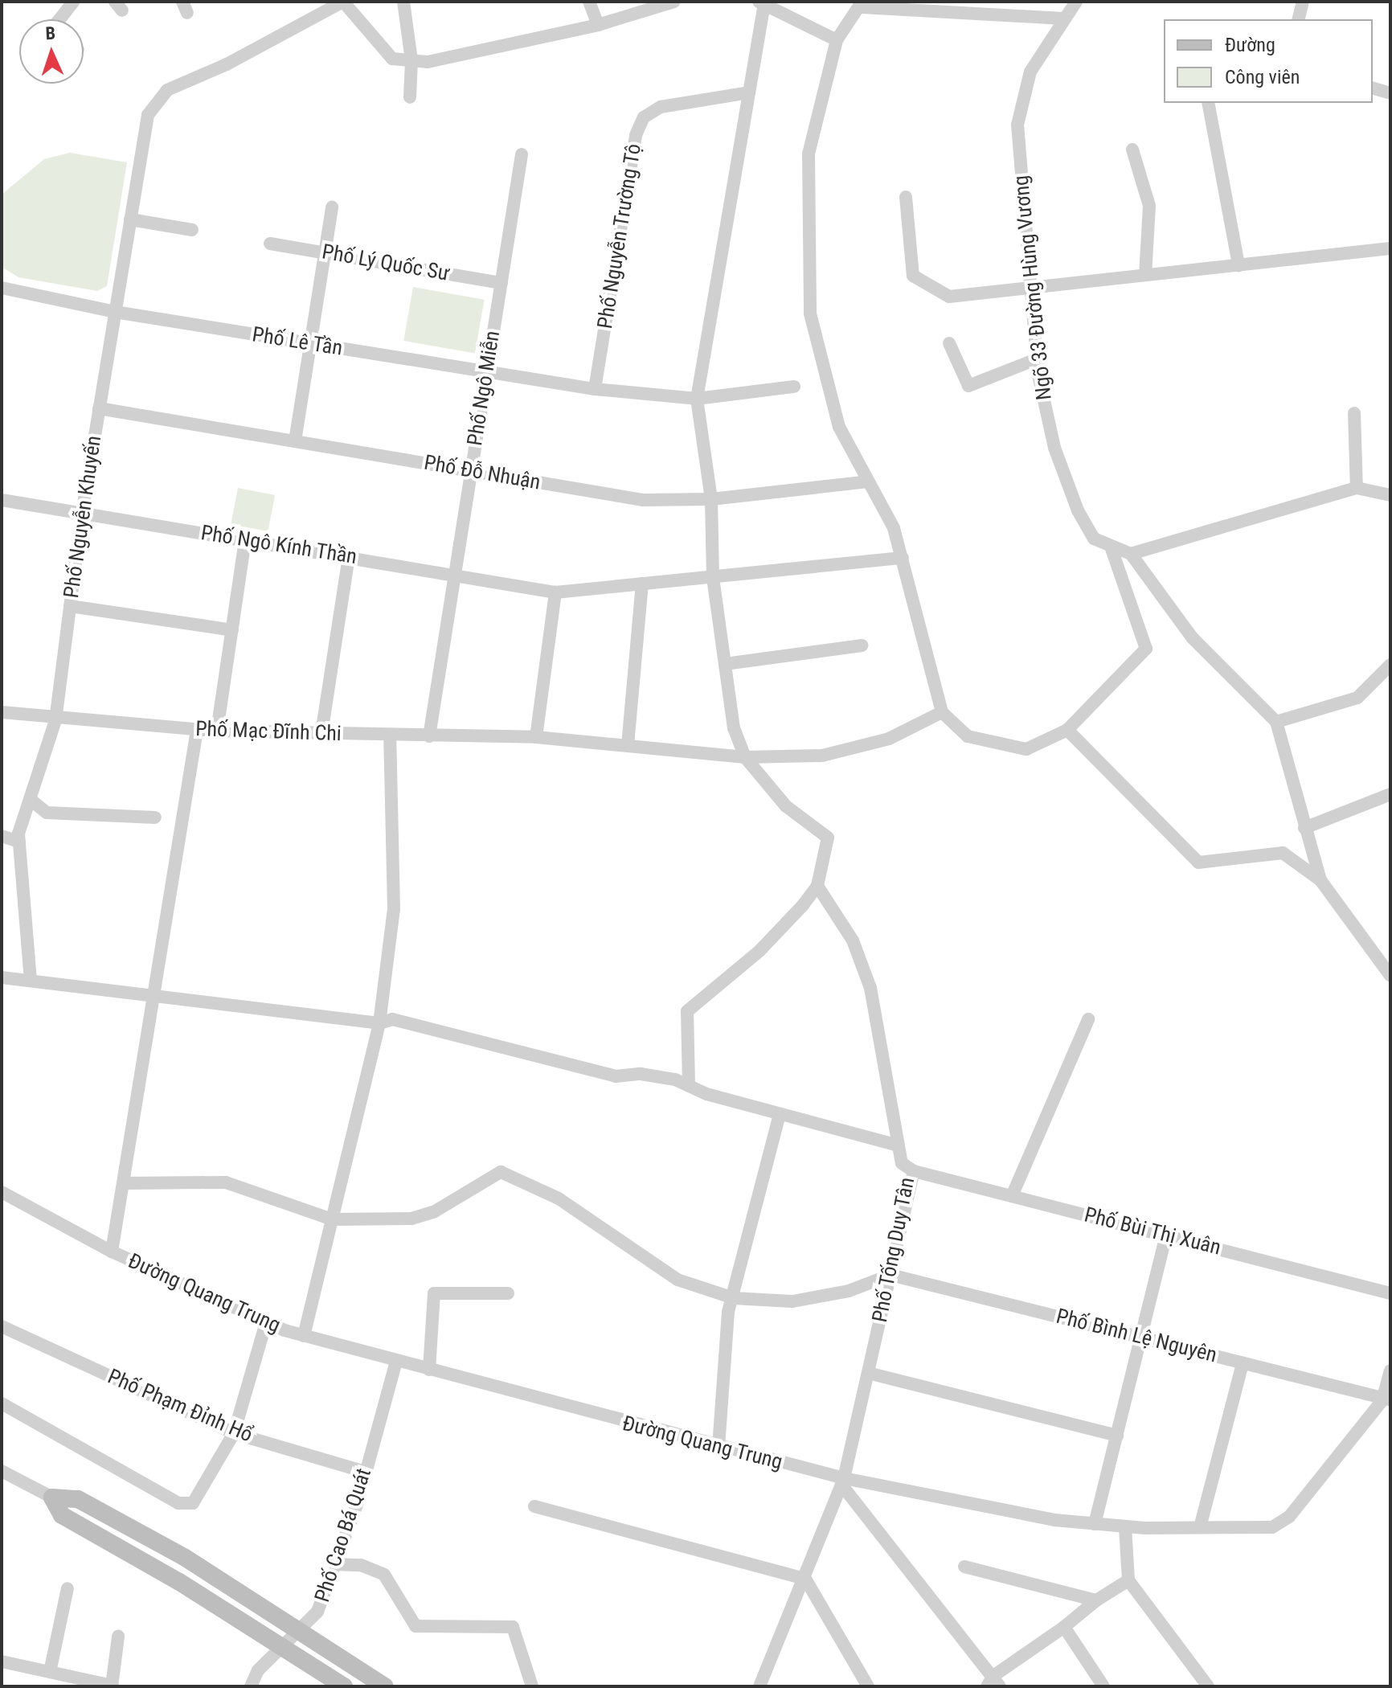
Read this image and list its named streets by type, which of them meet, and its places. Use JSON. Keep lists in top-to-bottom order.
{
  "streets": {
    "street": [
      "Phố Nguyễn Trường Tộ",
      "Phố Lý Quốc Sư",
      "Ngõ 33 Đường Hùng Vương",
      "Phố Lê Tần",
      "Phố Ngô Miễn",
      "Phố Đỗ Nhuận",
      "Phố Nguyễn Khuyến",
      "Phố Ngô Kính Thần",
      "Phố Mạc Đĩnh Chi",
      "Phố Bùi Thị Xuân",
      "Phố Tống Duy Tân",
      "Đường Quang Trung",
      "Phố Bình Lệ Nguyên",
      "Phố Phạm Đỉnh Hổ",
      "Phố Cao Bá Quát"
    ]
  },
  "crossings": [
    ["Phố Nguyễn Trường Tộ", "Phố Lê Tần"],
    ["Phố Lý Quốc Sư", "Phố Ngô Miễn"],
    ["Phố Lê Tần", "Phố Ngô Miễn"],
    ["Phố Lê Tần", "Phố Nguyễn Khuyến"],
    ["Phố Ngô Miễn", "Phố Đỗ Nhuận"],
    ["Phố Ngô Miễn", "Phố Ngô Kính Thần"],
    ["Phố Ngô Miễn", "Phố Mạc Đĩnh Chi"],
    ["Phố Đỗ Nhuận", "Phố Nguyễn Khuyến"],
    ["Phố Nguyễn Khuyến", "Phố Ngô Kính Thần"],
    ["Phố Nguyễn Khuyến", "Phố Mạc Đĩnh Chi"],
    ["Phố Bùi Thị Xuân", "Phố Tống Duy Tân"],
    ["Phố Tống Duy Tân", "Đường Quang Trung"],
    ["Phố Tống Duy Tân", "Phố Bình Lệ Nguyên"],
    ["Đường Quang Trung", "Phố Bình Lệ Nguyên"],
    ["Đường Quang Trung", "Phố Cao Bá Quát"],
    ["Phố Phạm Đỉnh Hổ", "Phố Cao Bá Quát"]
  ],
  "legend": ["Đường", "Công viên"],
  "north": "top"
}
